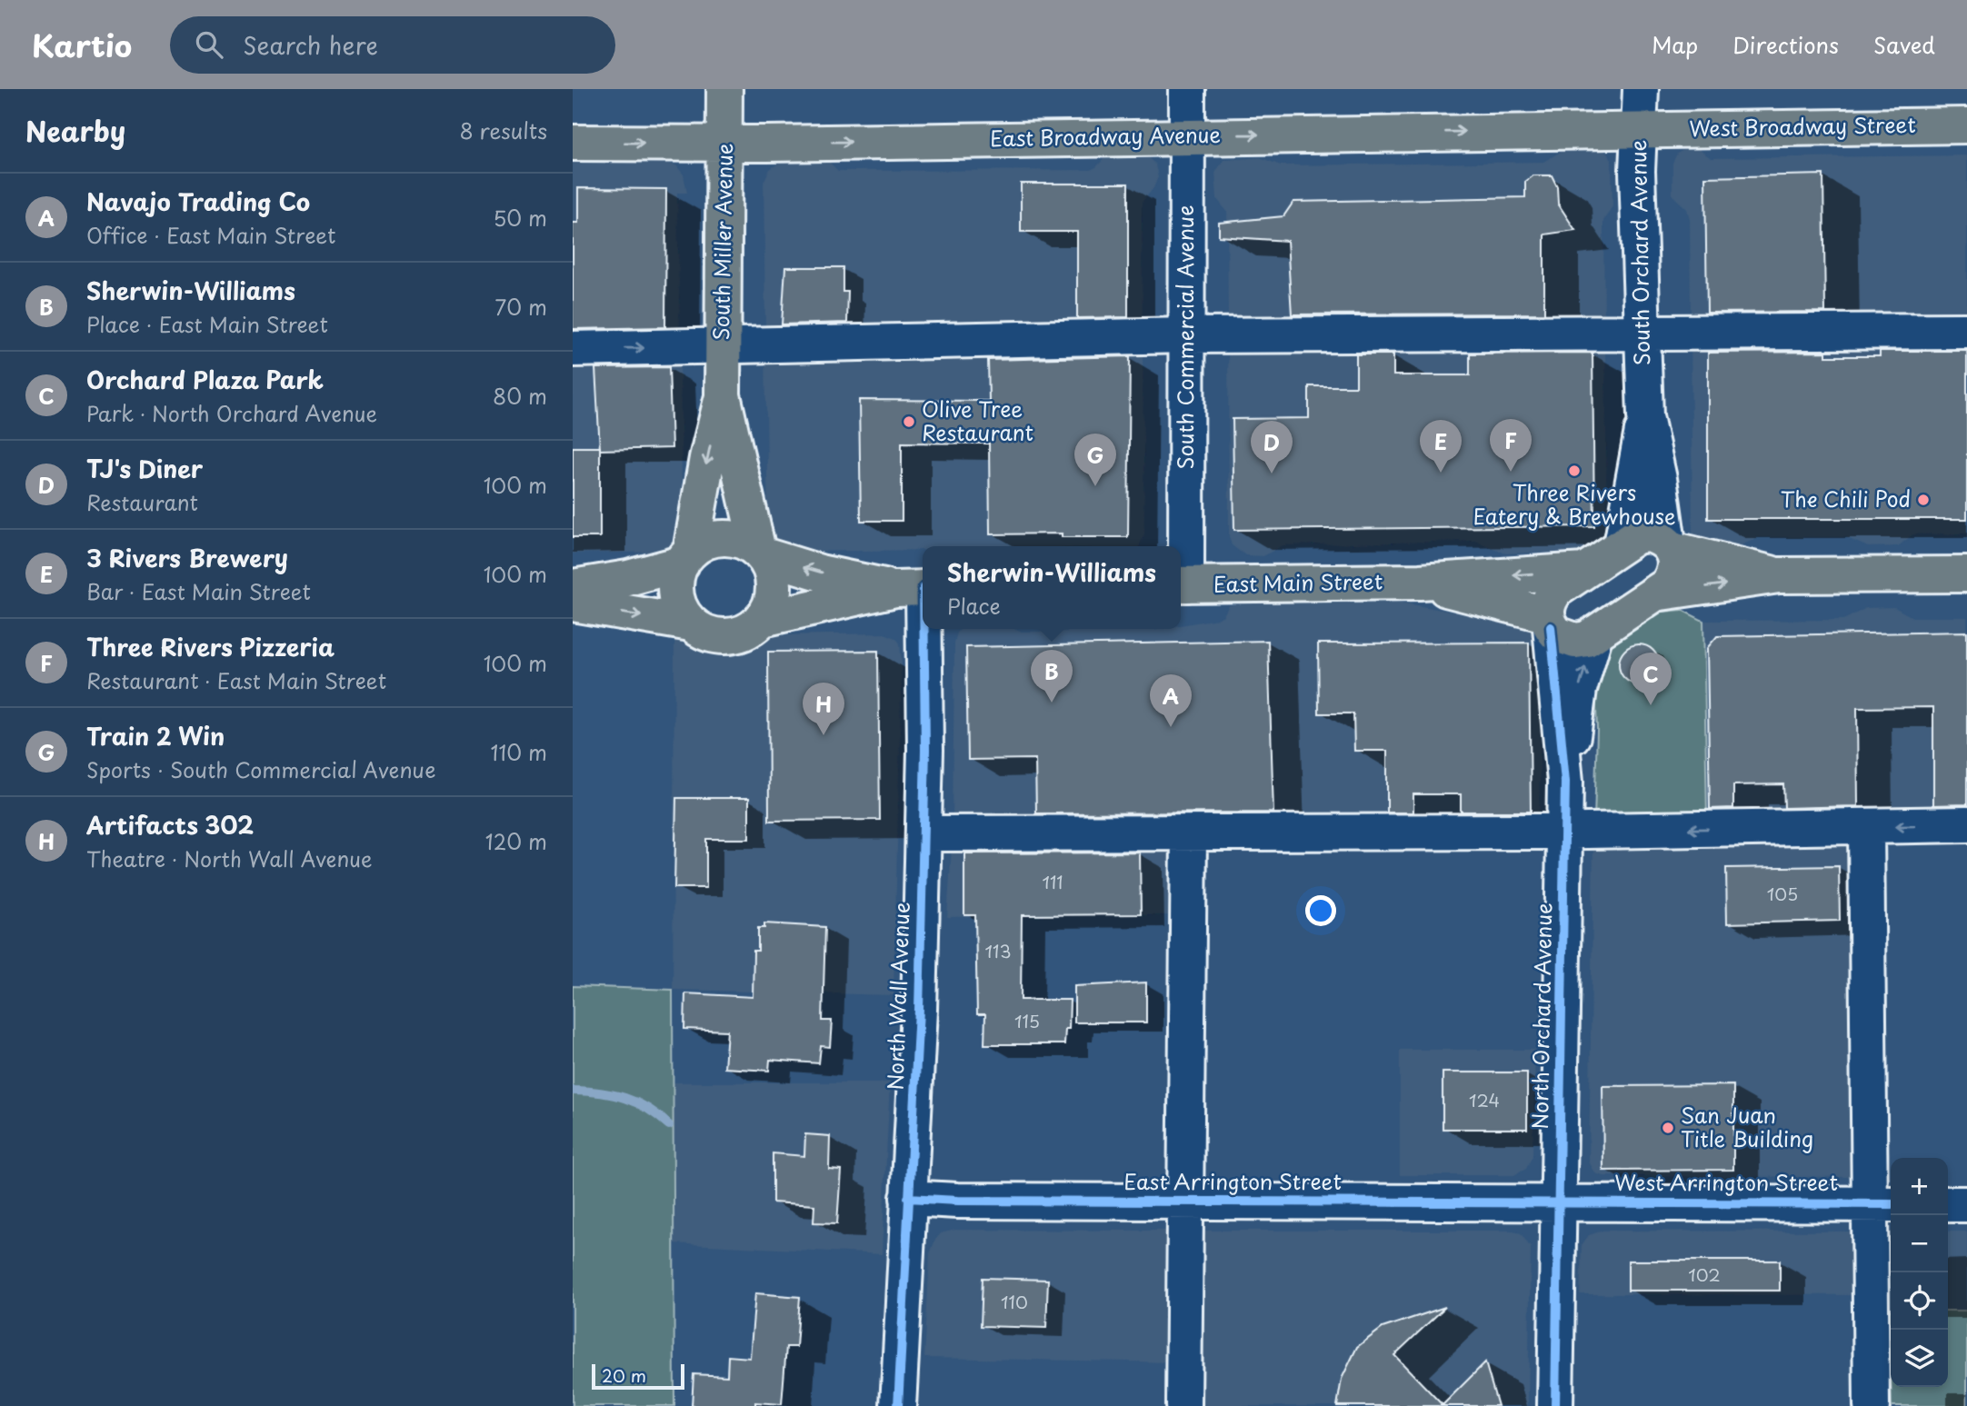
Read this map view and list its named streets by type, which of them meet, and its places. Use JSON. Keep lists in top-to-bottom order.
{
  "streets": {
    "main road": [
      "West Broadway Street",
      "East Broadway Avenue",
      "South Miller Avenue",
      "East Main Street"
    ],
    "street": [
      "South Orchard Avenue",
      "South Commercial Avenue",
      "North Wall Avenue",
      "North Orchard Avenue",
      "East Arrington Street",
      "West Arrington Street"
    ]
  },
  "crossings": [
    ["West Broadway Street", "East Broadway Avenue"],
    ["West Broadway Street", "South Orchard Avenue"],
    ["East Broadway Avenue", "South Miller Avenue"],
    ["East Broadway Avenue", "South Orchard Avenue"],
    ["East Broadway Avenue", "South Commercial Avenue"],
    ["South Commercial Avenue", "East Main Street"],
    ["East Main Street", "North Orchard Avenue"],
    ["North Wall Avenue", "East Arrington Street"],
    ["North Orchard Avenue", "East Arrington Street"],
    ["North Orchard Avenue", "West Arrington Street"],
    ["East Arrington Street", "West Arrington Street"]
  ],
  "one_way": ["East Broadway Avenue"],
  "places": [
    "Olive Tree Restaurant",
    "Three Rivers Eatery & Brewhouse",
    "The Chili Pod",
    "San Juan Title Building"
  ],
  "house_numbers": [
    "111",
    "105",
    "113",
    "115",
    "124",
    "102",
    "110"
  ],
  "scale_bar": "20 m",
  "page": {
    "header": "Kartio",
    "search": "Search here",
    "nav": ["Map", "Directions", "Saved"],
    "heading": ["Nearby", "8 results"],
    "list": [
      {
        "mark": "A",
        "name": "Navajo Trading Co",
        "note": "Office · East Main Street",
        "value": "50 m"
      },
      {
        "mark": "B",
        "name": "Sherwin-Williams",
        "note": "Place · East Main Street",
        "value": "70 m"
      },
      {
        "mark": "C",
        "name": "Orchard Plaza Park",
        "note": "Park · North Orchard Avenue",
        "value": "80 m"
      },
      {
        "mark": "D",
        "name": "TJ's Diner",
        "note": "Restaurant",
        "value": "100 m"
      },
      {
        "mark": "E",
        "name": "3 Rivers Brewery",
        "note": "Bar · East Main Street",
        "value": "100 m"
      },
      {
        "mark": "F",
        "name": "Three Rivers Pizzeria",
        "note": "Restaurant · East Main Street",
        "value": "100 m"
      },
      {
        "mark": "G",
        "name": "Train 2 Win",
        "note": "Sports · South Commercial Avenue",
        "value": "110 m"
      },
      {
        "mark": "H",
        "name": "Artifacts 302",
        "note": "Theatre · North Wall Avenue",
        "value": "120 m"
      }
    ],
    "pins": [
      "F",
      "E",
      "D",
      "G",
      "B",
      "C",
      "A",
      "H"
    ],
    "popup": ["Sherwin-Williams", "Place"],
    "map_buttons": ["+", "−"],
    "scale": "20 m"
  }
}
